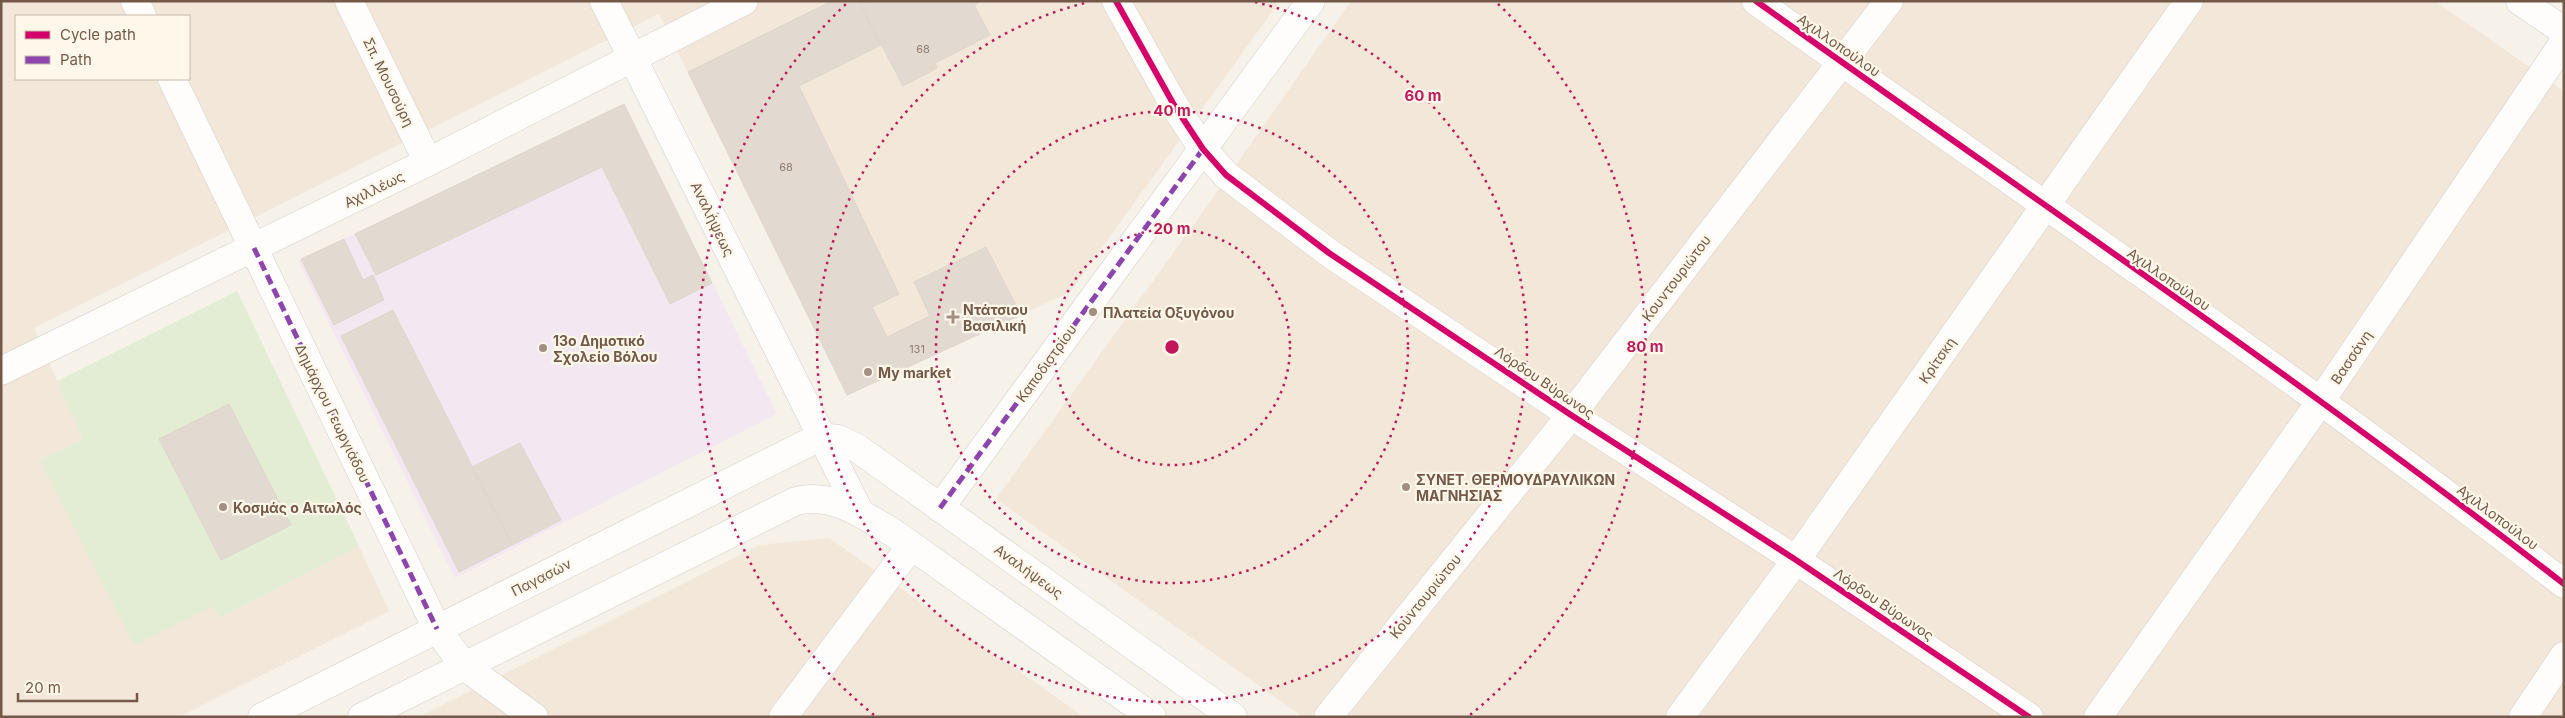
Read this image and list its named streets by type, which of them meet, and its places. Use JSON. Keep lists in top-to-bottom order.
{
  "streets": {
    "street": [
      "Αχιλλοπούλου",
      "Σπ. Μουσούρη",
      "Αχιλλέως",
      "Αναλήψεως",
      "Κουντουριώτου",
      "Βασσάνη",
      "Κρίτσκη",
      "Καποδιστρίου",
      "Λόρδου Βύρωνος",
      "Δημάρχου Γεωργιάδου",
      "Παγασών"
    ]
  },
  "crossings": [
    ["Αχιλλοπούλου", "Κουντουριώτου"],
    ["Αχιλλοπούλου", "Βασσάνη"],
    ["Αχιλλοπούλου", "Κρίτσκη"],
    ["Σπ. Μουσούρη", "Αχιλλέως"],
    ["Αχιλλέως", "Αναλήψεως"],
    ["Αχιλλέως", "Δημάρχου Γεωργιάδου"],
    ["Αναλήψεως", "Καποδιστρίου"],
    ["Αναλήψεως", "Παγασών"],
    ["Κουντουριώτου", "Λόρδου Βύρωνος"],
    ["Κρίτσκη", "Λόρδου Βύρωνος"],
    ["Καποδιστρίου", "Λόρδου Βύρωνος"],
    ["Δημάρχου Γεωργιάδου", "Παγασών"]
  ],
  "places": {
    "other": [
      "Πλατεία Οξυγόνου",
      "13o Δημοτικό Σχολείο Βόλου",
      "My market",
      "ΣΥΝΕΤ. ΘΕΡΜΟΥΔΡΑΥΛΙΚΩΝ ΜΑΓΝΗΣΙΑΣ",
      "Κοσμάς ο Αιτωλός"
    ],
    "health": ["Ντάτσιου Βασιλική"]
  },
  "house_numbers": ["68", "68", "131"],
  "legend": ["Cycle path", "Path"],
  "scale_bar": "20 m",
  "rings": [
    "60 m",
    "40 m",
    "20 m",
    "80 m"
  ]
}
